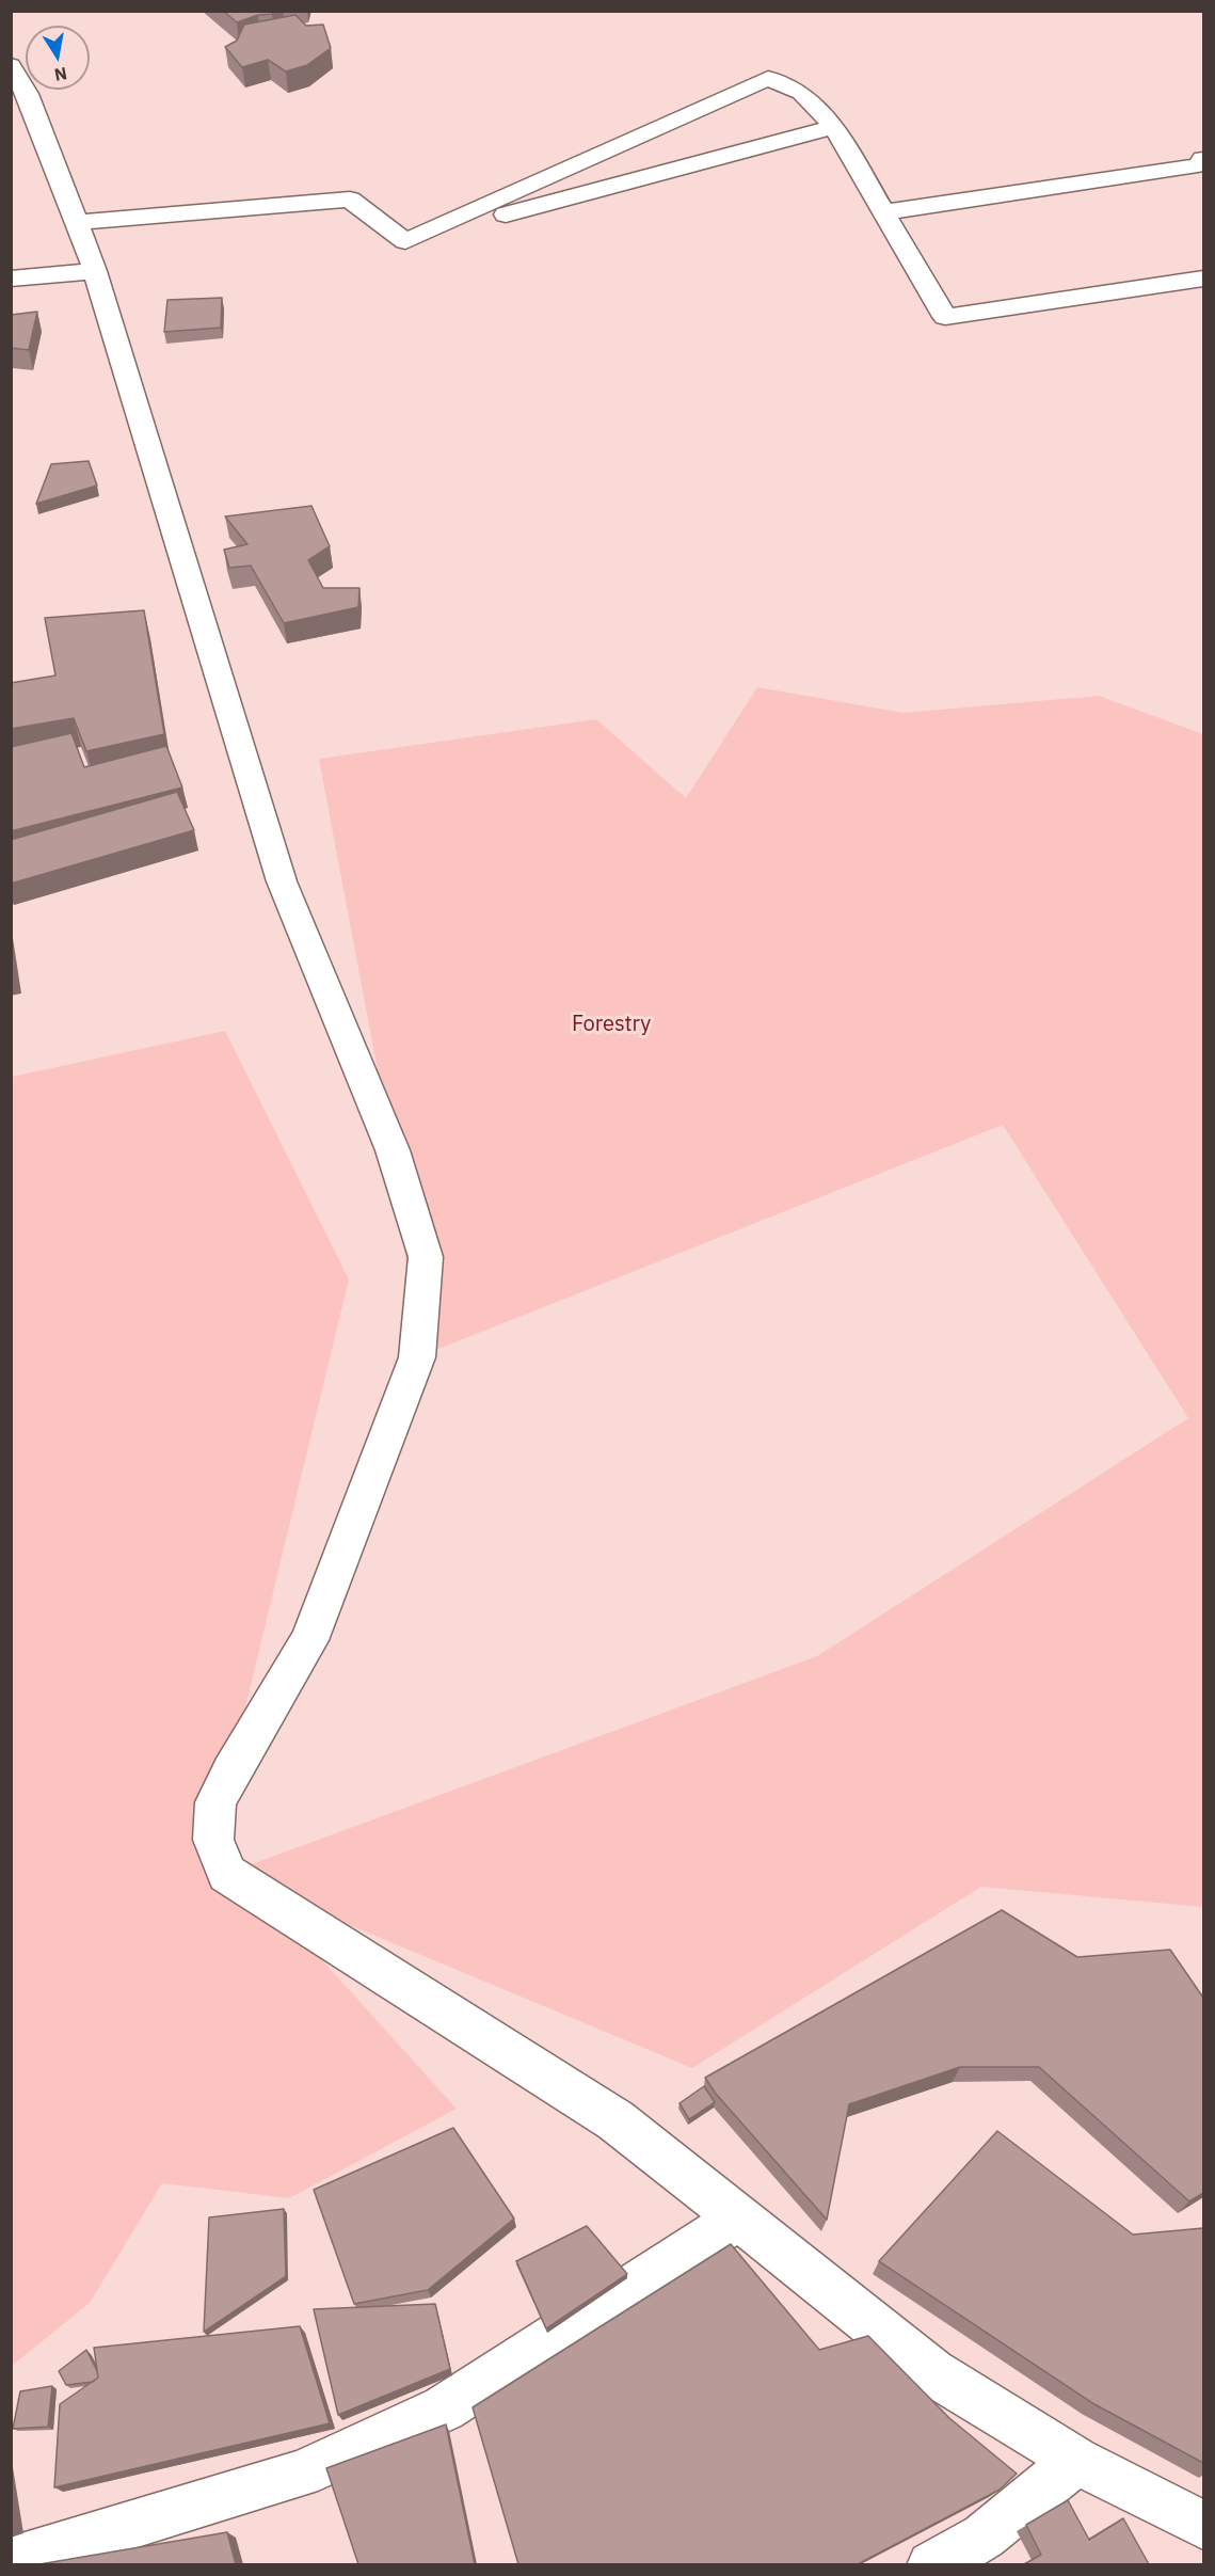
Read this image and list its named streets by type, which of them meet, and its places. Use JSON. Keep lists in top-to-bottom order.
{
  "parks": ["Forestry"],
  "north": "bottom"
}
